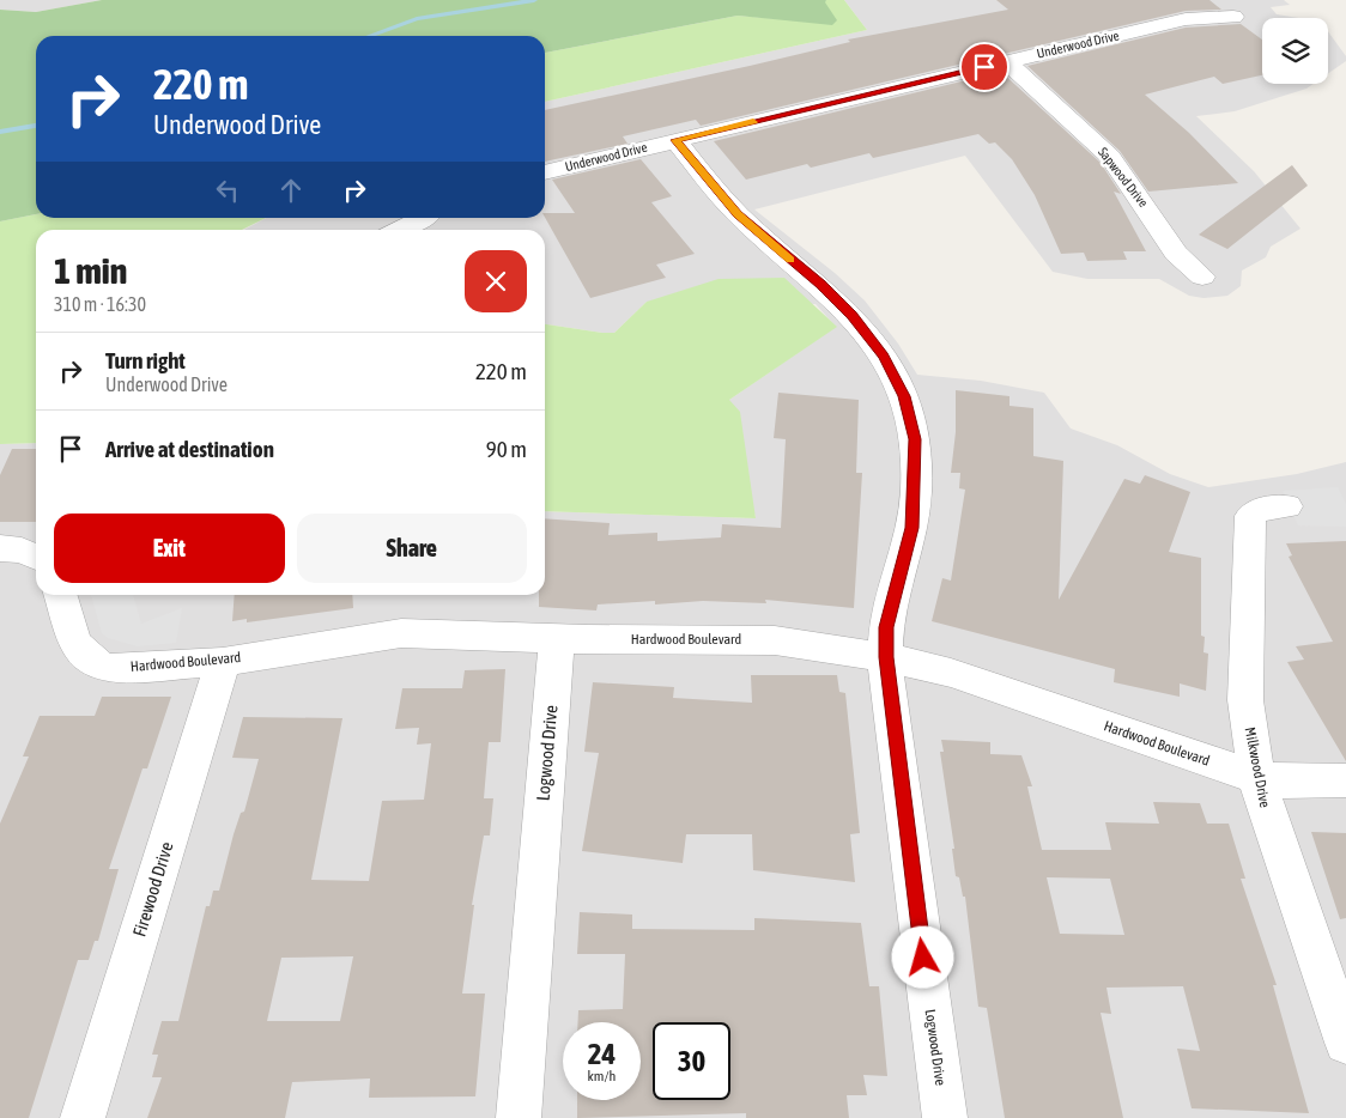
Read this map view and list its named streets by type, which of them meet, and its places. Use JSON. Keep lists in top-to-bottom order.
{
  "streets": {
    "street": [
      "Underwood Drive",
      "Sapwood Drive",
      "Hardwood Boulevard",
      "Logwood Drive",
      "Milkwood Drive",
      "Firewood Drive"
    ]
  },
  "crossings": [
    ["Underwood Drive", "Sapwood Drive"],
    ["Underwood Drive", "Logwood Drive"],
    ["Hardwood Boulevard", "Logwood Drive"],
    ["Hardwood Boulevard", "Milkwood Drive"],
    ["Hardwood Boulevard", "Firewood Drive"]
  ],
  "page": {
    "turn": ["220 m", "Underwood Drive"],
    "heading": ["1 min", "310 m · 16:30"],
    "list": [
      {
        "name": "Turn right",
        "note": "Underwood Drive",
        "value": "220 m"
      },
      {
        "name": "Arrive at destination",
        "value": "90 m"
      }
    ],
    "buttons": ["Exit", "Share"],
    "speed": "24 km/h",
    "limit": "30"
  }
}
